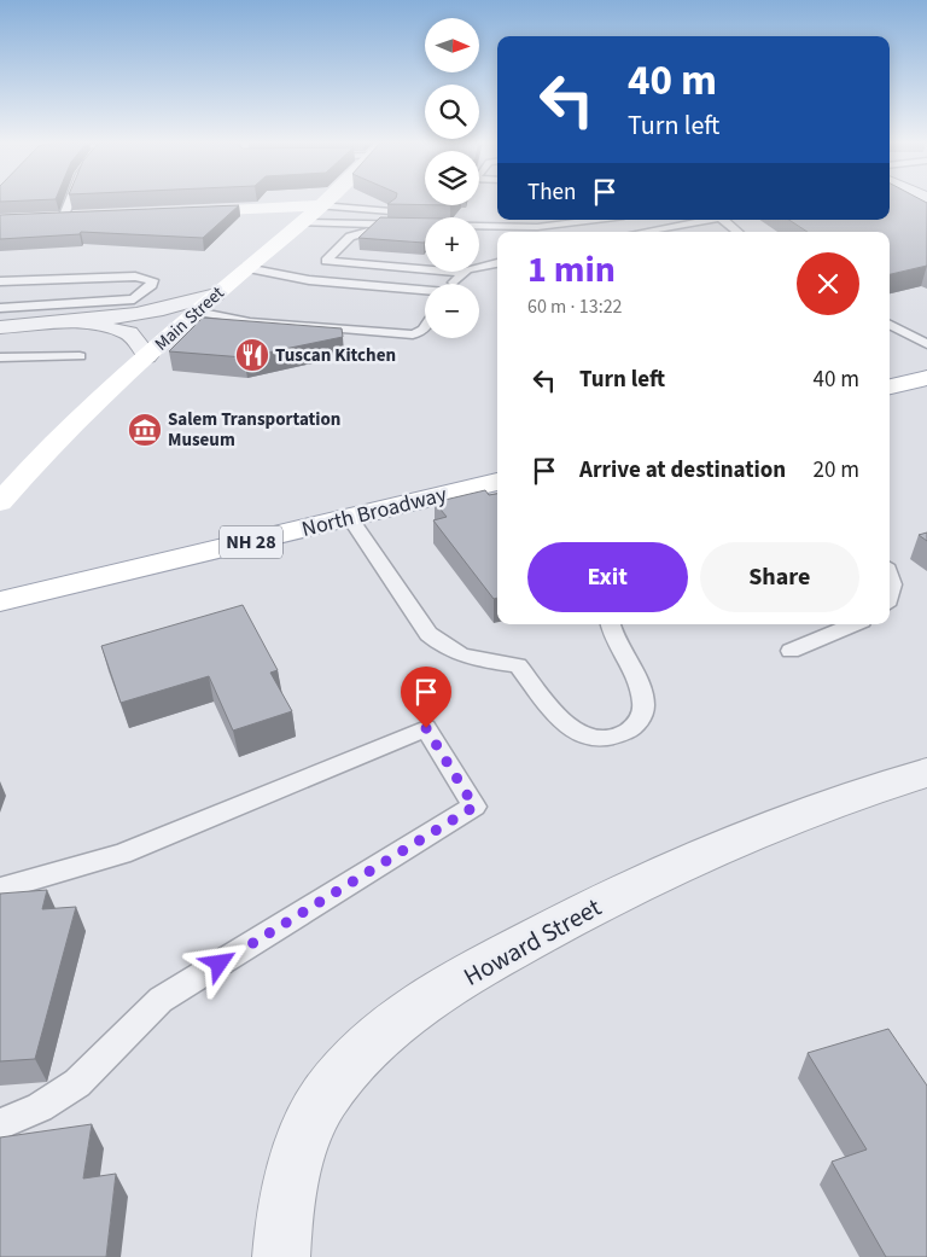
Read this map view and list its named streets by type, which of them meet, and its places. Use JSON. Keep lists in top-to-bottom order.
{
  "streets": {
    "main road": ["Main Street", "North Broadway", "NH 28"],
    "street": ["Howard Street"]
  },
  "places": {
    "restaurant": ["Tuscan Kitchen"],
    "museum": ["Salem Transportation Museum"]
  },
  "north": "right",
  "page": {
    "map_buttons": ["+", "−"],
    "turn": ["40 m", "Turn left"],
    "then": "Then",
    "heading": ["1 min", "60 m · 13:22"],
    "list": [
      {
        "name": "Turn left",
        "value": "40 m"
      },
      {
        "name": "Arrive at destination",
        "value": "20 m"
      }
    ],
    "buttons": ["Exit", "Share"]
  }
}
